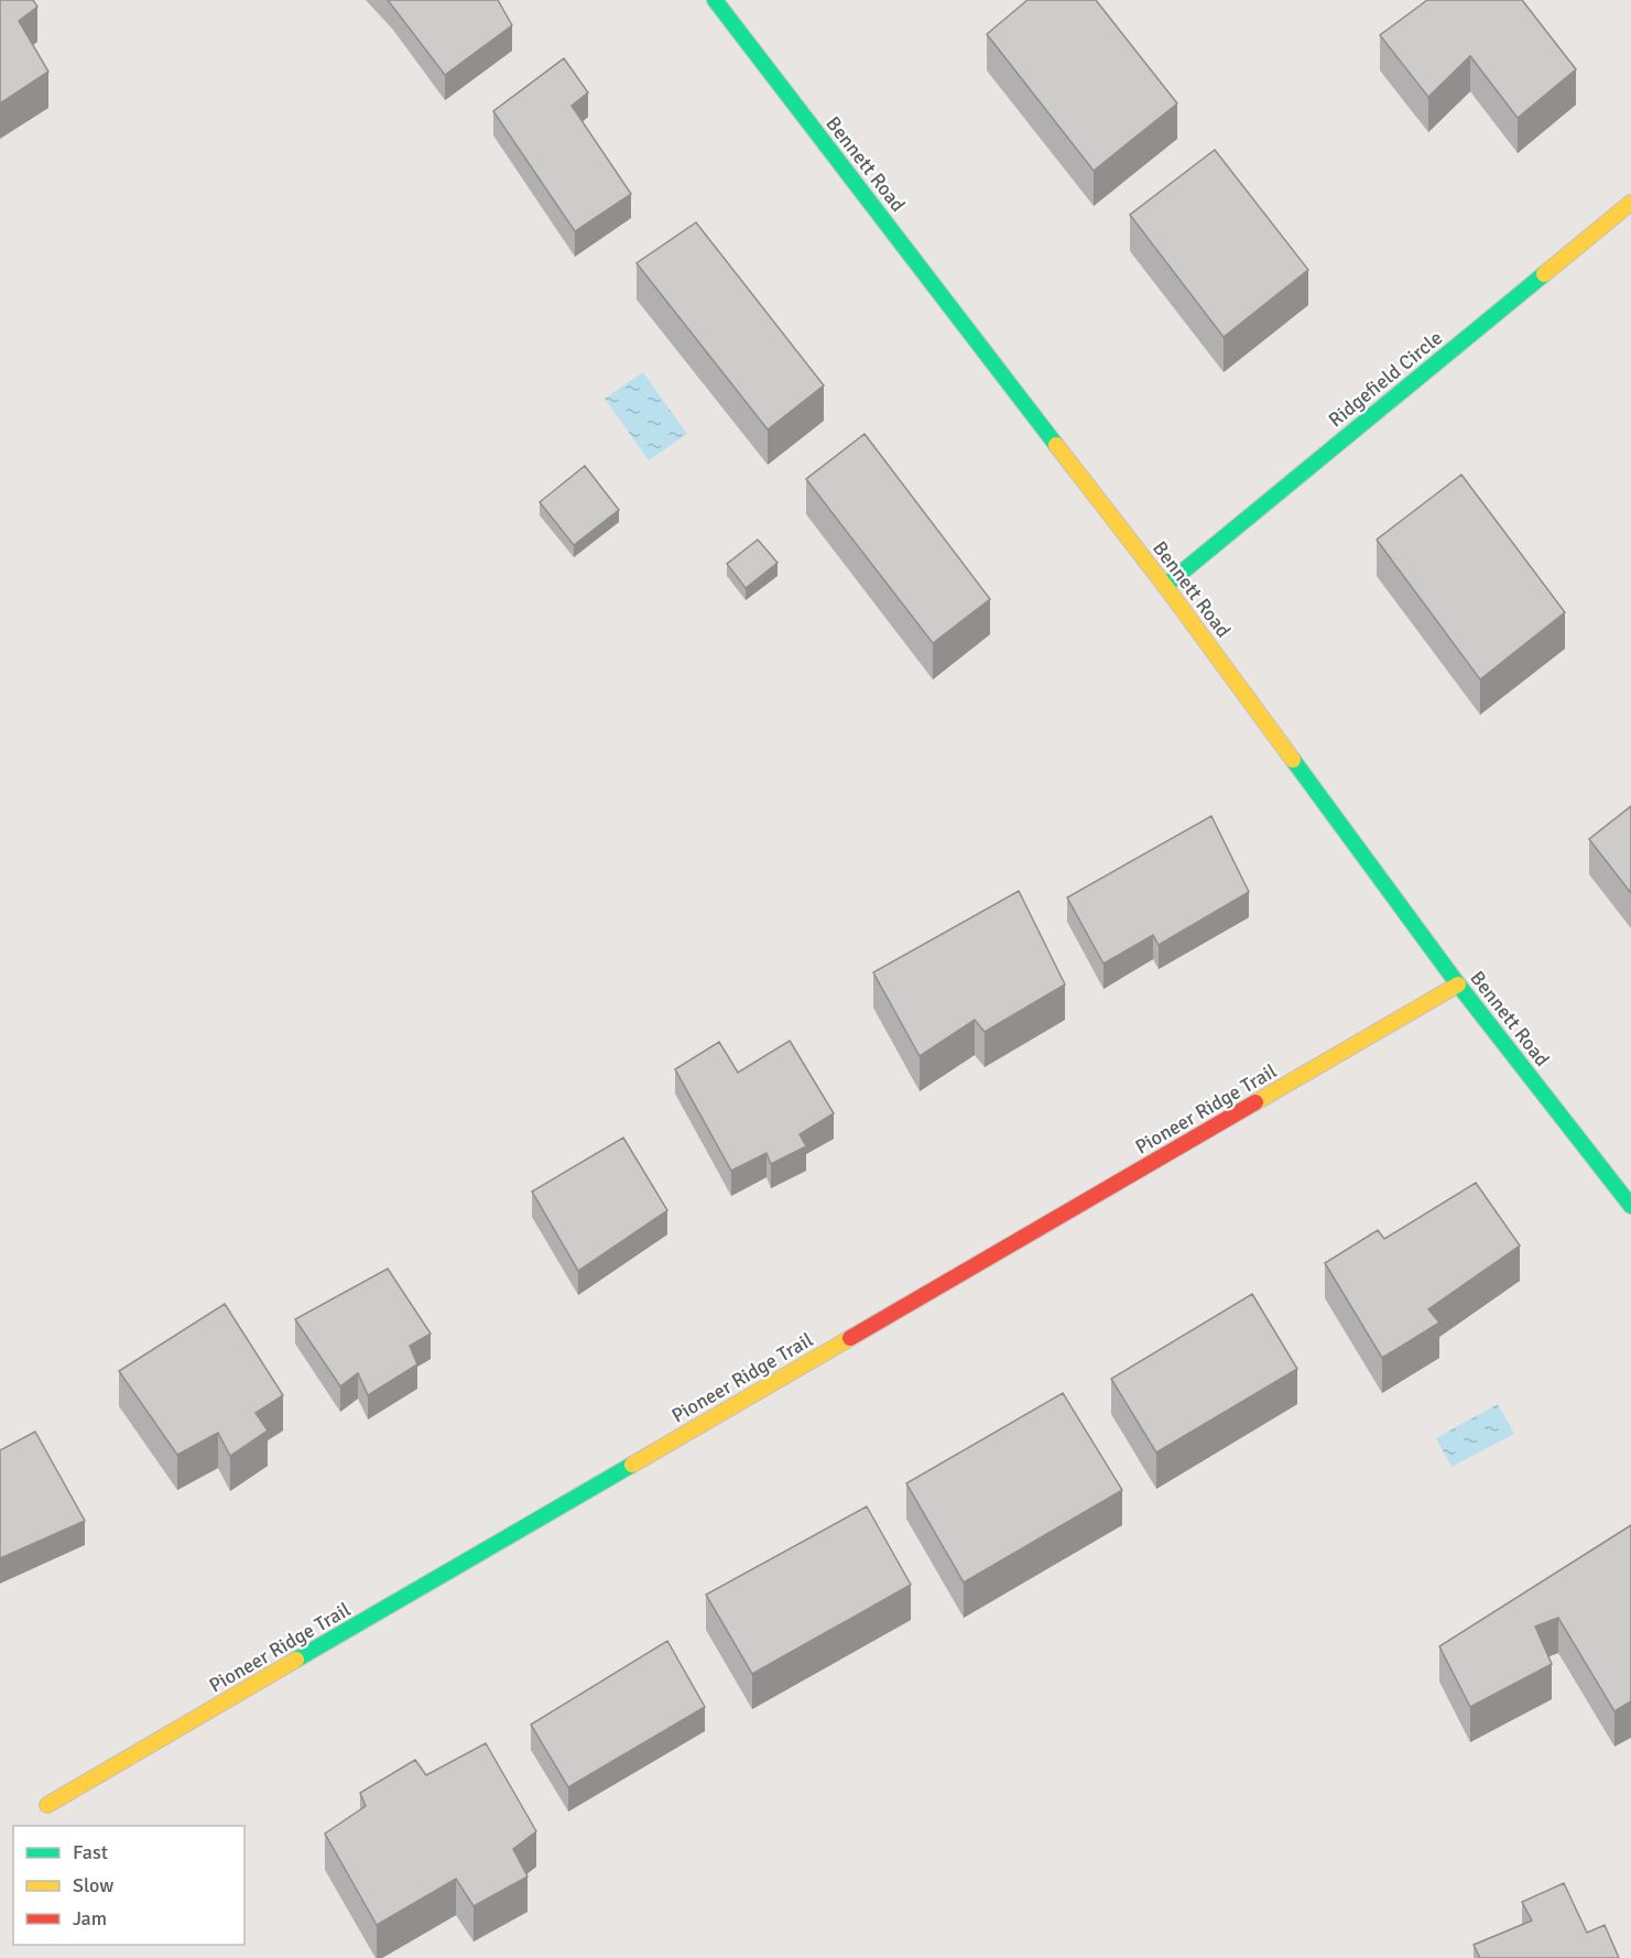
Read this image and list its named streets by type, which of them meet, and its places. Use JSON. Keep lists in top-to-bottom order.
{
  "streets": {
    "street": ["Bennett Road", "Ridgefield Circle", "Pioneer Ridge Trail"]
  },
  "crossings": [
    ["Bennett Road", "Ridgefield Circle"],
    ["Bennett Road", "Pioneer Ridge Trail"]
  ],
  "legend": ["Fast", "Slow", "Jam"]
}
